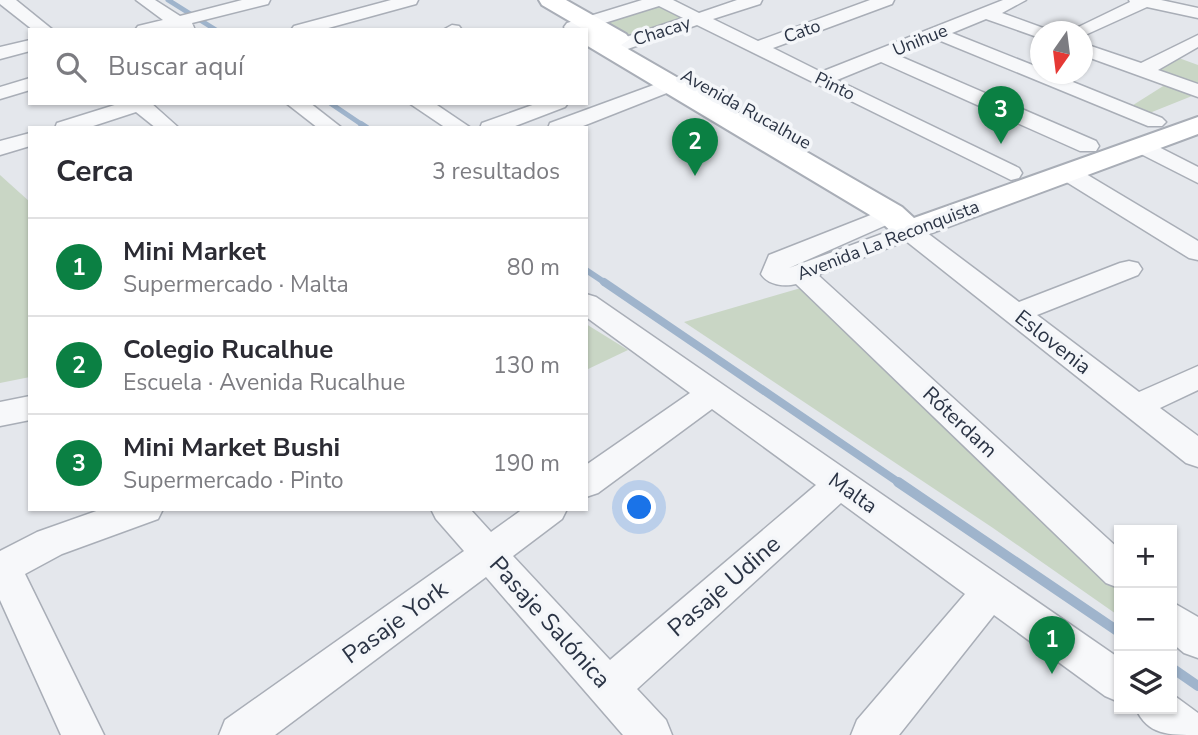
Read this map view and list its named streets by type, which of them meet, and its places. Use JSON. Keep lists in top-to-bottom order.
{
  "streets": {
    "street": [
      "Chacay",
      "Cato",
      "Unihue",
      "Pinto",
      "Avenida Rucalhue",
      "Avenida La Reconquista",
      "Eslovenia",
      "Róterdam",
      "Malta",
      "Pasaje Udine",
      "Pasaje York",
      "Pasaje Salónica"
    ]
  },
  "crossings": [
    ["Chacay", "Pinto"],
    ["Chacay", "Avenida Rucalhue"],
    ["Cato", "Pinto"],
    ["Unihue", "Pinto"],
    ["Pinto", "Avenida La Reconquista"],
    ["Avenida Rucalhue", "Avenida La Reconquista"],
    ["Avenida Rucalhue", "Eslovenia"],
    ["Avenida La Reconquista", "Eslovenia"],
    ["Avenida La Reconquista", "Róterdam"],
    ["Malta", "Pasaje Udine"],
    ["Pasaje Udine", "Pasaje Salónica"],
    ["Pasaje York", "Pasaje Salónica"]
  ],
  "north": "bottom",
  "page": {
    "search": "Buscar aquí",
    "pins": ["3", "2", "1"],
    "heading": ["Cerca", "3 resultados"],
    "list": [
      {
        "mark": "1",
        "name": "Mini Market",
        "note": "Supermercado · Malta",
        "value": "80 m"
      },
      {
        "mark": "2",
        "name": "Colegio Rucalhue",
        "note": "Escuela · Avenida Rucalhue",
        "value": "130 m"
      },
      {
        "mark": "3",
        "name": "Mini Market Bushi",
        "note": "Supermercado · Pinto",
        "value": "190 m"
      }
    ],
    "map_buttons": ["+", "−"]
  }
}
